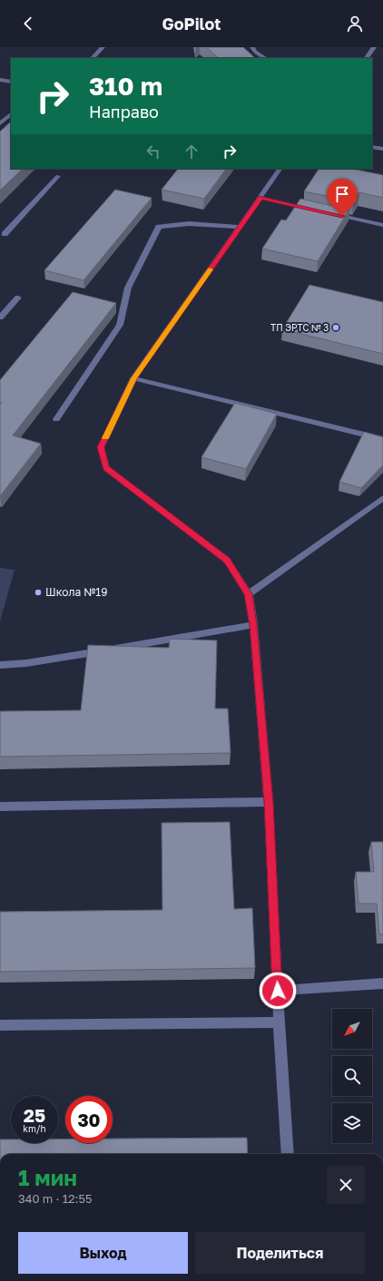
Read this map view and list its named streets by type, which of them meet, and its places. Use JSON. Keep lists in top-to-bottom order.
{
  "places": ["ТП ЭРТС № 3", "Школа №19"],
  "north": "bottom left",
  "page": {
    "header": "GoPilot",
    "turn": ["310 m", "Направо"],
    "speed": "25 km/h",
    "limit": "30",
    "heading": ["1 мин", "340 m · 12:55"],
    "buttons": ["Выход", "Поделиться"]
  }
}
